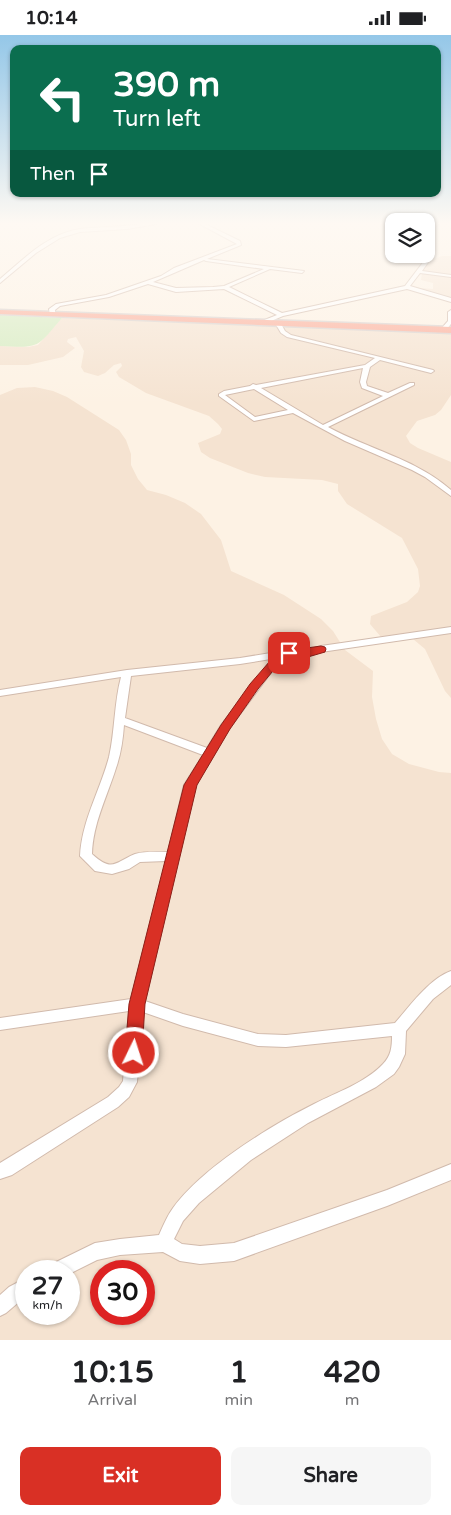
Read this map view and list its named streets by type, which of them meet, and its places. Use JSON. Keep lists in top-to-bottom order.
{
  "page": {
    "status": "10:14",
    "turn": ["390 m", "Turn left"],
    "then": "Then",
    "speed": "27 km/h",
    "limit": "30",
    "eta": [
      "10:15",
      "Arrival",
      "1",
      "min",
      "420",
      "m"
    ],
    "buttons": ["Exit", "Share"]
  }
}
